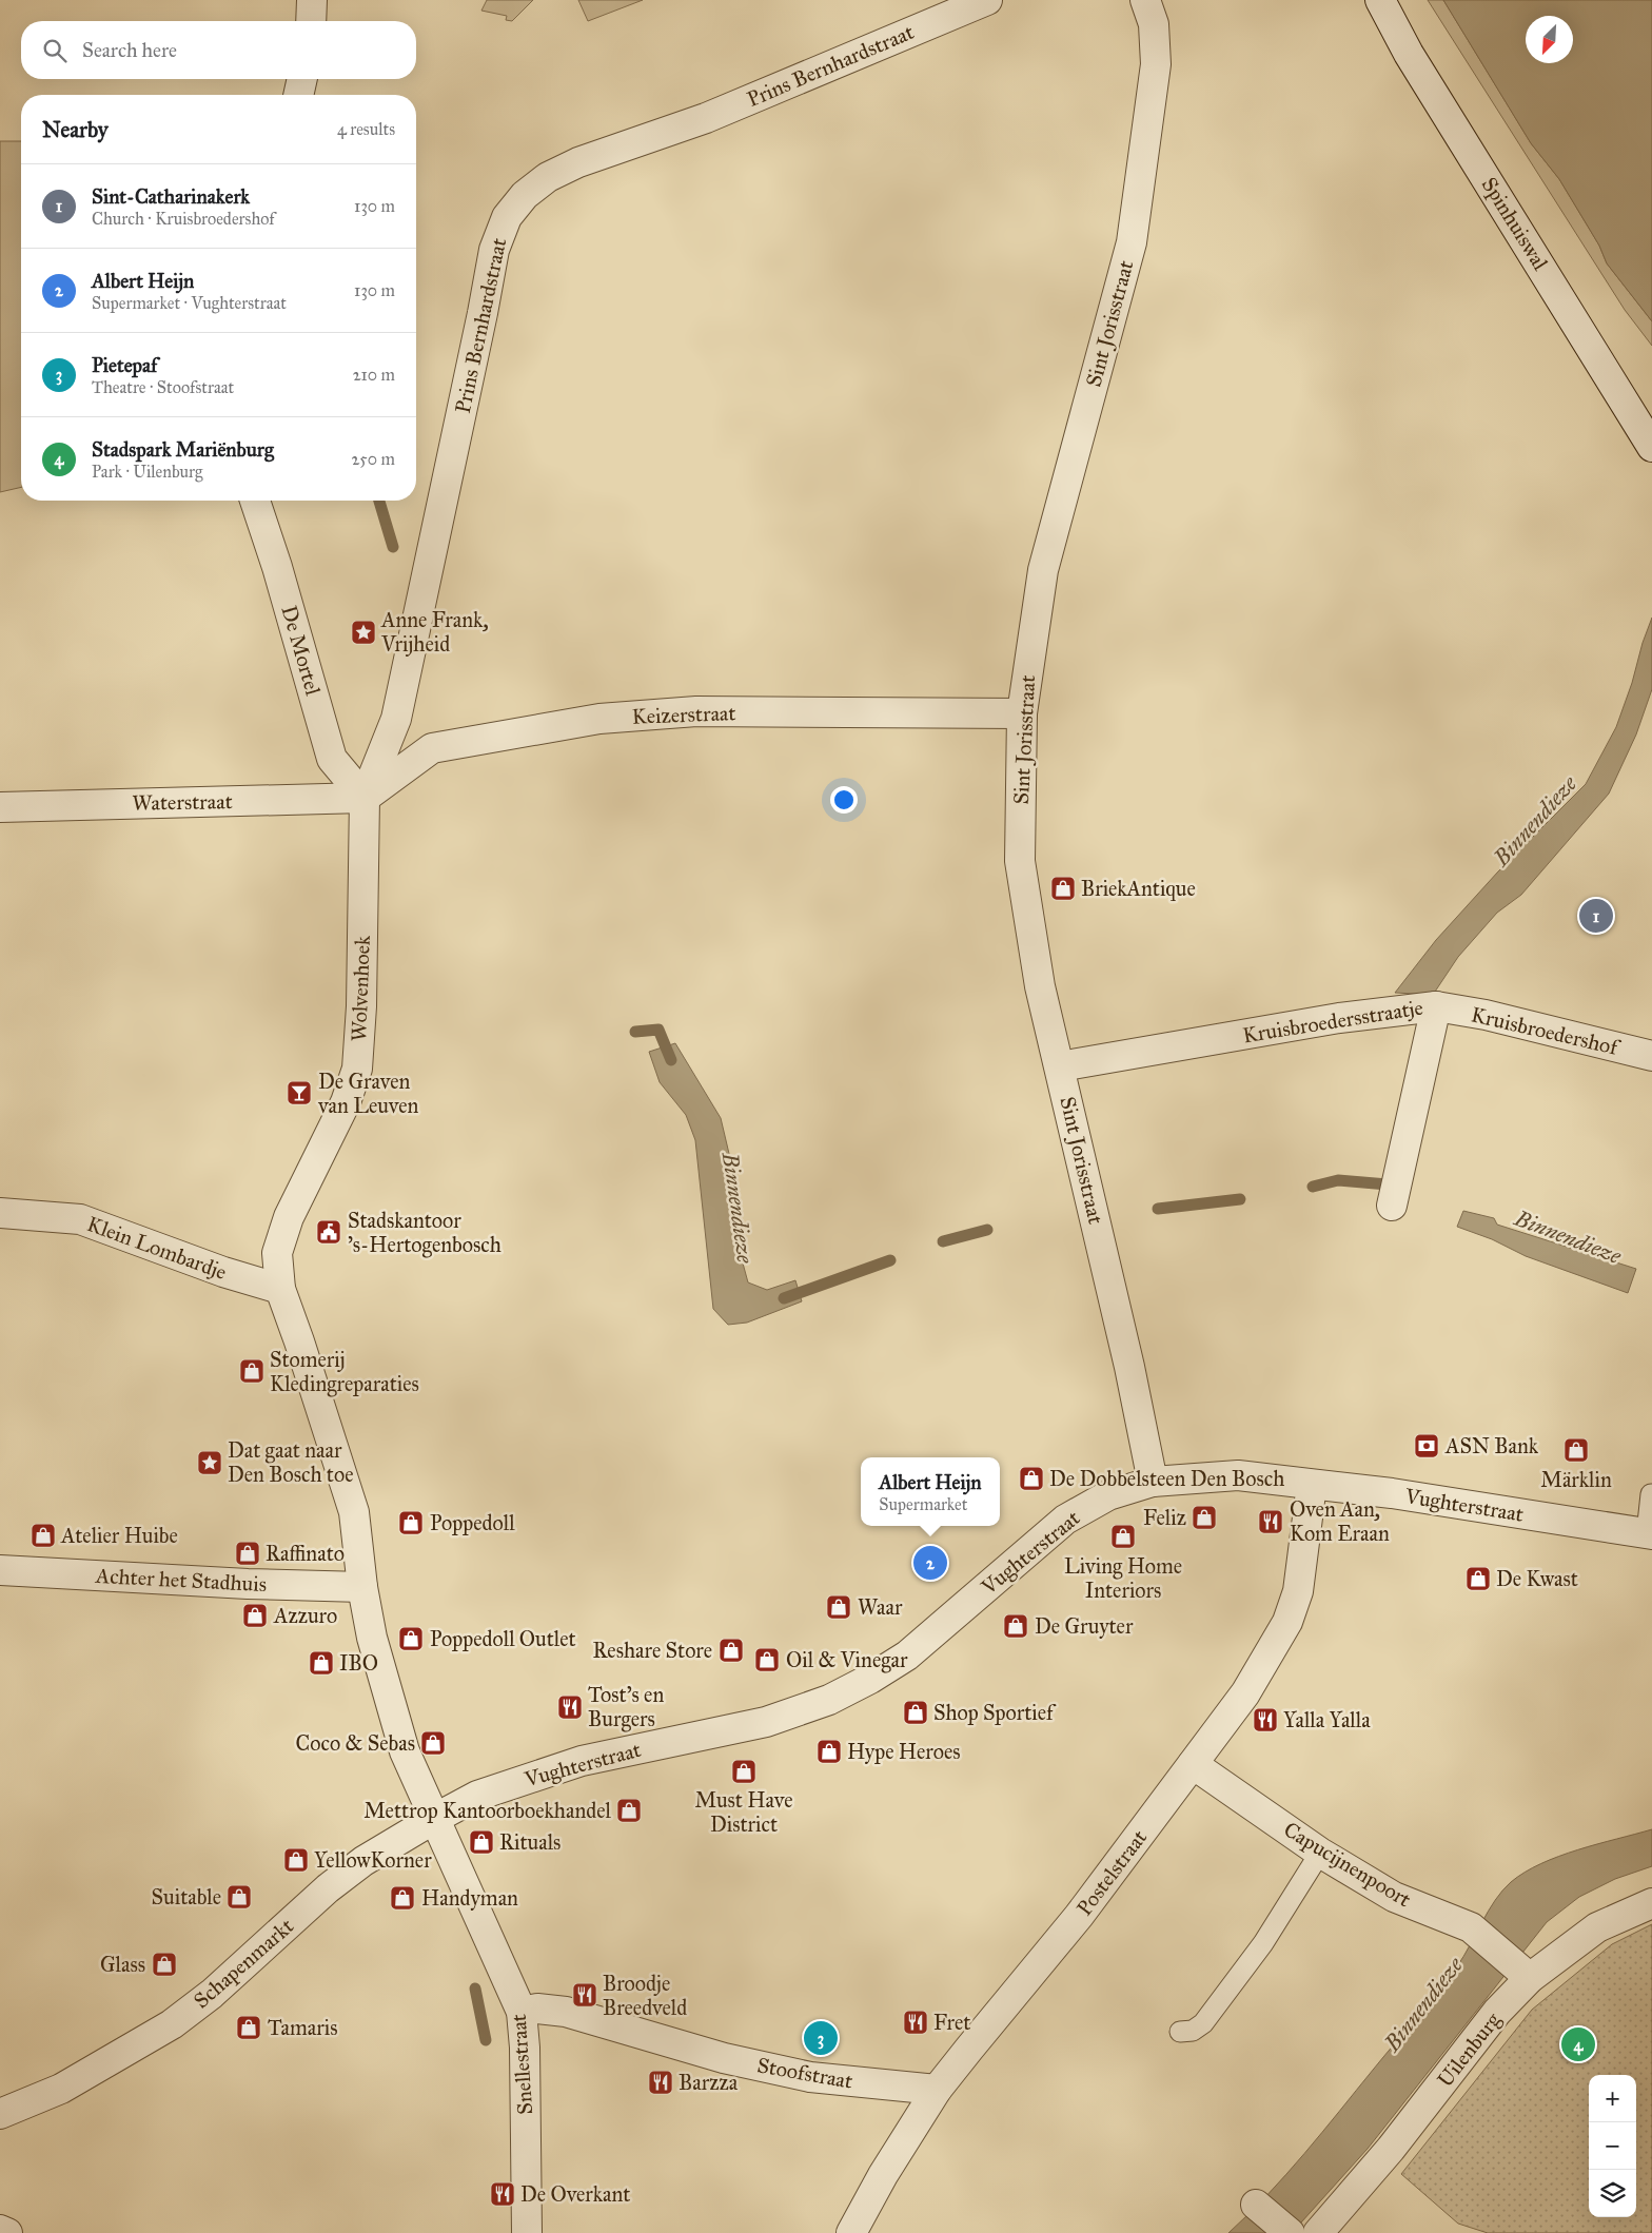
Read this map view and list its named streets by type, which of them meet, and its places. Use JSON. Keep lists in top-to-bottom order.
{
  "streets": {
    "street": [
      "Prins Bernhardstraat",
      "Spinhuiswal",
      "Sint Jorisstraat",
      "De Mortel",
      "Keizerstraat",
      "Waterstraat",
      "Wolvenhoek",
      "Kruisbroedersstraatje",
      "Kruisbroedershof",
      "Klein Lombardje",
      "Vughterstraat",
      "Achter het Stadhuis",
      "Capucijnenpoort",
      "Postelstraat",
      "Schapenmarkt",
      "Uilenburg",
      "Snellestraat",
      "Stoofstraat"
    ]
  },
  "crossings": [
    ["Prins Bernhardstraat", "De Mortel"],
    ["Prins Bernhardstraat", "Keizerstraat"],
    ["Prins Bernhardstraat", "Waterstraat"],
    ["Prins Bernhardstraat", "Wolvenhoek"],
    ["Sint Jorisstraat", "Keizerstraat"],
    ["Sint Jorisstraat", "Kruisbroedersstraatje"],
    ["Sint Jorisstraat", "Vughterstraat"],
    ["De Mortel", "Keizerstraat"],
    ["De Mortel", "Waterstraat"],
    ["De Mortel", "Wolvenhoek"],
    ["Keizerstraat", "Waterstraat"],
    ["Keizerstraat", "Wolvenhoek"],
    ["Waterstraat", "Wolvenhoek"],
    ["Wolvenhoek", "Klein Lombardje"],
    ["Wolvenhoek", "Achter het Stadhuis"],
    ["Wolvenhoek", "Snellestraat"],
    ["Kruisbroedersstraatje", "Kruisbroedershof"],
    ["Vughterstraat", "Postelstraat"],
    ["Vughterstraat", "Schapenmarkt"],
    ["Achter het Stadhuis", "Snellestraat"],
    ["Capucijnenpoort", "Postelstraat"],
    ["Capucijnenpoort", "Uilenburg"],
    ["Postelstraat", "Stoofstraat"],
    ["Schapenmarkt", "Snellestraat"],
    ["Snellestraat", "Stoofstraat"]
  ],
  "water": ["Binnendieze"],
  "places": {
    "place": ["Anne Frank, Vrijheid", "Dat gaat naar Den Bosch toe"],
    "shop": [
      "BriekAntique",
      "Stomerij Kledingreparaties",
      "Märklin",
      "De Dobbelsteen Den Bosch",
      "Feliz",
      "Poppedoll",
      "Atelier Huibe",
      "Living Home Interiors",
      "Raffinato",
      "De Kwast",
      "Waar",
      "Azzuro",
      "De Gruyter",
      "Poppedoll Outlet",
      "Reshare Store",
      "Oil & Vinegar",
      "IBO",
      "Shop Sportief",
      "Coco & Sebas",
      "Hype Heroes",
      "Must Have District",
      "Mettrop Kantoorboekhandel",
      "Rituals",
      "YellowKorner",
      "Suitable",
      "Handyman",
      "Glass",
      "Tamaris"
    ],
    "bar": ["De Graven van Leuven"],
    "public building": ["Stadskantoor 's-Hertogenbosch"],
    "bank": ["ASN Bank"],
    "restaurant": [
      "Oven Aan, Kom Eraan",
      "Tost's en Burgers",
      "Yalla Yalla",
      "Broodje Breedveld",
      "Fret",
      "Barzza",
      "De Overkant"
    ]
  },
  "north": "bottom left",
  "page": {
    "search": "Search here",
    "heading": ["Nearby", "4 results"],
    "list": [
      {
        "mark": "1",
        "name": "Sint-Catharinakerk",
        "note": "Church · Kruisbroedershof",
        "value": "130 m"
      },
      {
        "mark": "2",
        "name": "Albert Heijn",
        "note": "Supermarket · Vughterstraat",
        "value": "130 m"
      },
      {
        "mark": "3",
        "name": "Pietepaf",
        "note": "Theatre · Stoofstraat",
        "value": "210 m"
      },
      {
        "mark": "4",
        "name": "Stadspark Mariënburg",
        "note": "Park · Uilenburg",
        "value": "250 m"
      }
    ],
    "pins": [
      "1",
      "2",
      "3",
      "4"
    ],
    "popup": ["Albert Heijn", "Supermarket"],
    "map_buttons": ["+", "−"]
  }
}
